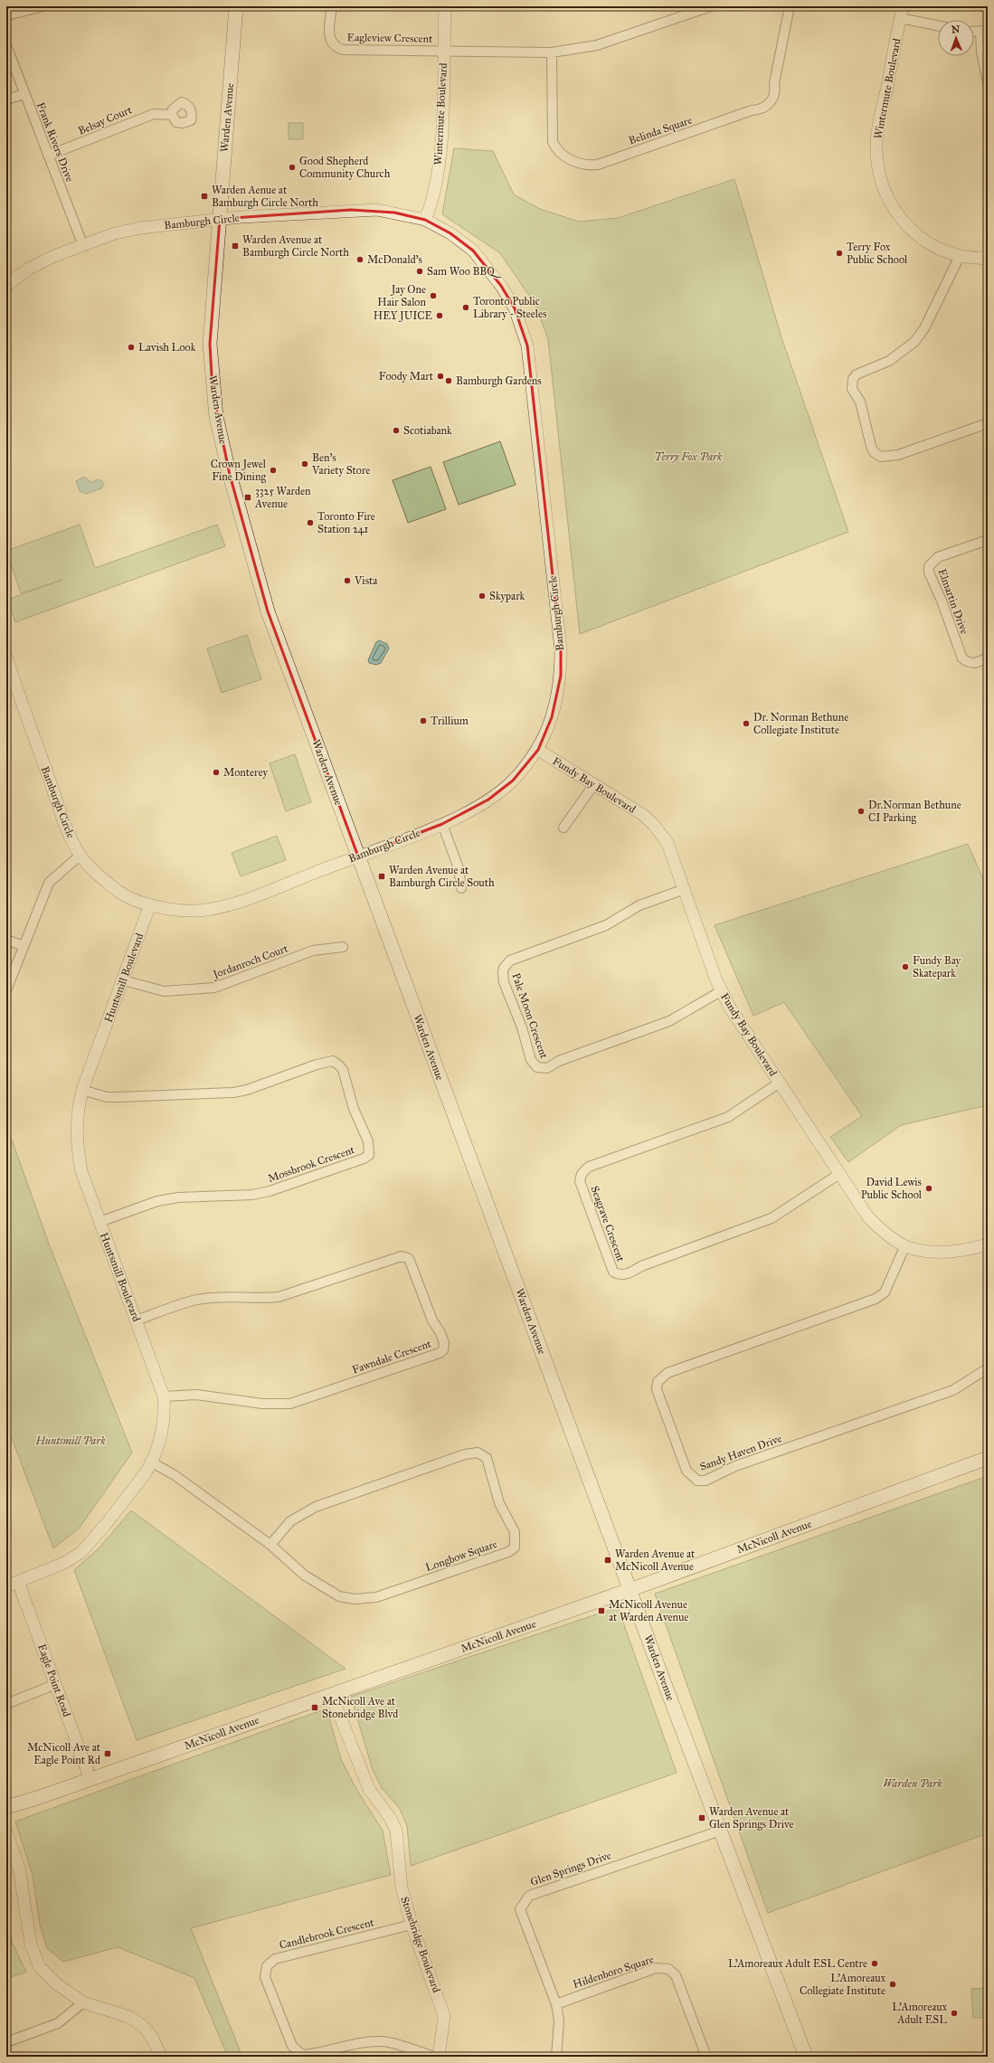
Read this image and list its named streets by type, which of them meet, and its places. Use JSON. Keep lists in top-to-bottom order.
{
  "streets": {
    "main road": ["Warden Avenue", "McNicoll Avenue"],
    "street": [
      "Eagleview Crescent",
      "Wintermute Boulevard",
      "Belsay Court",
      "Belinda Square",
      "Frank Rivers Drive",
      "Bamburgh Circle",
      "Elmartin Drive",
      "Fundy Bay Boulevard",
      "Jordanroch Court",
      "Huntsmill Boulevard",
      "Pale Moon Crescent",
      "Mossbrook Crescent",
      "Seagrave Crescent",
      "Fawndale Crescent",
      "Sandy Haven Drive",
      "Longbow Square",
      "Eagle Point Road",
      "Glen Springs Drive",
      "Candlebrook Crescent",
      "Stonebridge Boulevard",
      "Hildenboro Square"
    ]
  },
  "crossings": [
    ["Eagleview Crescent", "Wintermute Boulevard"],
    ["Wintermute Boulevard", "Bamburgh Circle"],
    ["Warden Avenue", "Bamburgh Circle"],
    ["Warden Avenue", "McNicoll Avenue"],
    ["Warden Avenue", "Glen Springs Drive"],
    ["Belsay Court", "Frank Rivers Drive"],
    ["Frank Rivers Drive", "Bamburgh Circle"],
    ["Bamburgh Circle", "Fundy Bay Boulevard"],
    ["Bamburgh Circle", "Huntsmill Boulevard"],
    ["Fundy Bay Boulevard", "Pale Moon Crescent"],
    ["Fundy Bay Boulevard", "Seagrave Crescent"],
    ["Fundy Bay Boulevard", "Sandy Haven Drive"],
    ["Jordanroch Court", "Huntsmill Boulevard"],
    ["Huntsmill Boulevard", "Mossbrook Crescent"],
    ["Huntsmill Boulevard", "Fawndale Crescent"],
    ["Huntsmill Boulevard", "Longbow Square"],
    ["Huntsmill Boulevard", "Eagle Point Road"],
    ["McNicoll Avenue", "Eagle Point Road"],
    ["McNicoll Avenue", "Stonebridge Boulevard"],
    ["Glen Springs Drive", "Hildenboro Square"],
    ["Candlebrook Crescent", "Stonebridge Boulevard"]
  ],
  "parks": ["Terry Fox Park", "Huntsmill Park", "Warden Park"],
  "places": {
    "other": [
      "Good Shepherd Community Church",
      "Terry Fox Public School",
      "McDonald's",
      "Sam Woo BBQ",
      "Jay One Hair Salon",
      "Toronto Public Library - Steeles",
      "HEY JUICE",
      "Lavish Look",
      "Foody Mart",
      "Bamburgh Gardens",
      "Scotiabank",
      "Ben's Variety Store",
      "Crown Jewel Fine Dining",
      "Toronto Fire Station 241",
      "Vista",
      "Skypark",
      "Trillium",
      "Dr. Norman Bethune Collegiate Institute",
      "Monterey",
      "Dr.Norman Bethune CI Parking",
      "Fundy Bay Skatepark",
      "David Lewis Public School",
      "L'Amoreaux Adult ESL Centre",
      "L'Amoreaux Collegiate Institute",
      "L'Amoreaux Adult ESL"
    ],
    "transit": [
      "Warden Aenue at Bamburgh Circle North",
      "Warden Avenue at Bamburgh Circle North",
      "3325 Warden Avenue",
      "Warden Avenue at Bamburgh Circle South",
      "Warden Avenue at McNicoll Avenue",
      "McNicoll Avenue at Warden Avenue",
      "McNicoll Ave at Stonebridge Blvd",
      "McNicoll Ave at Eagle Point Rd",
      "Warden Avenue at Glen Springs Drive"
    ]
  },
  "north": "top"
}
